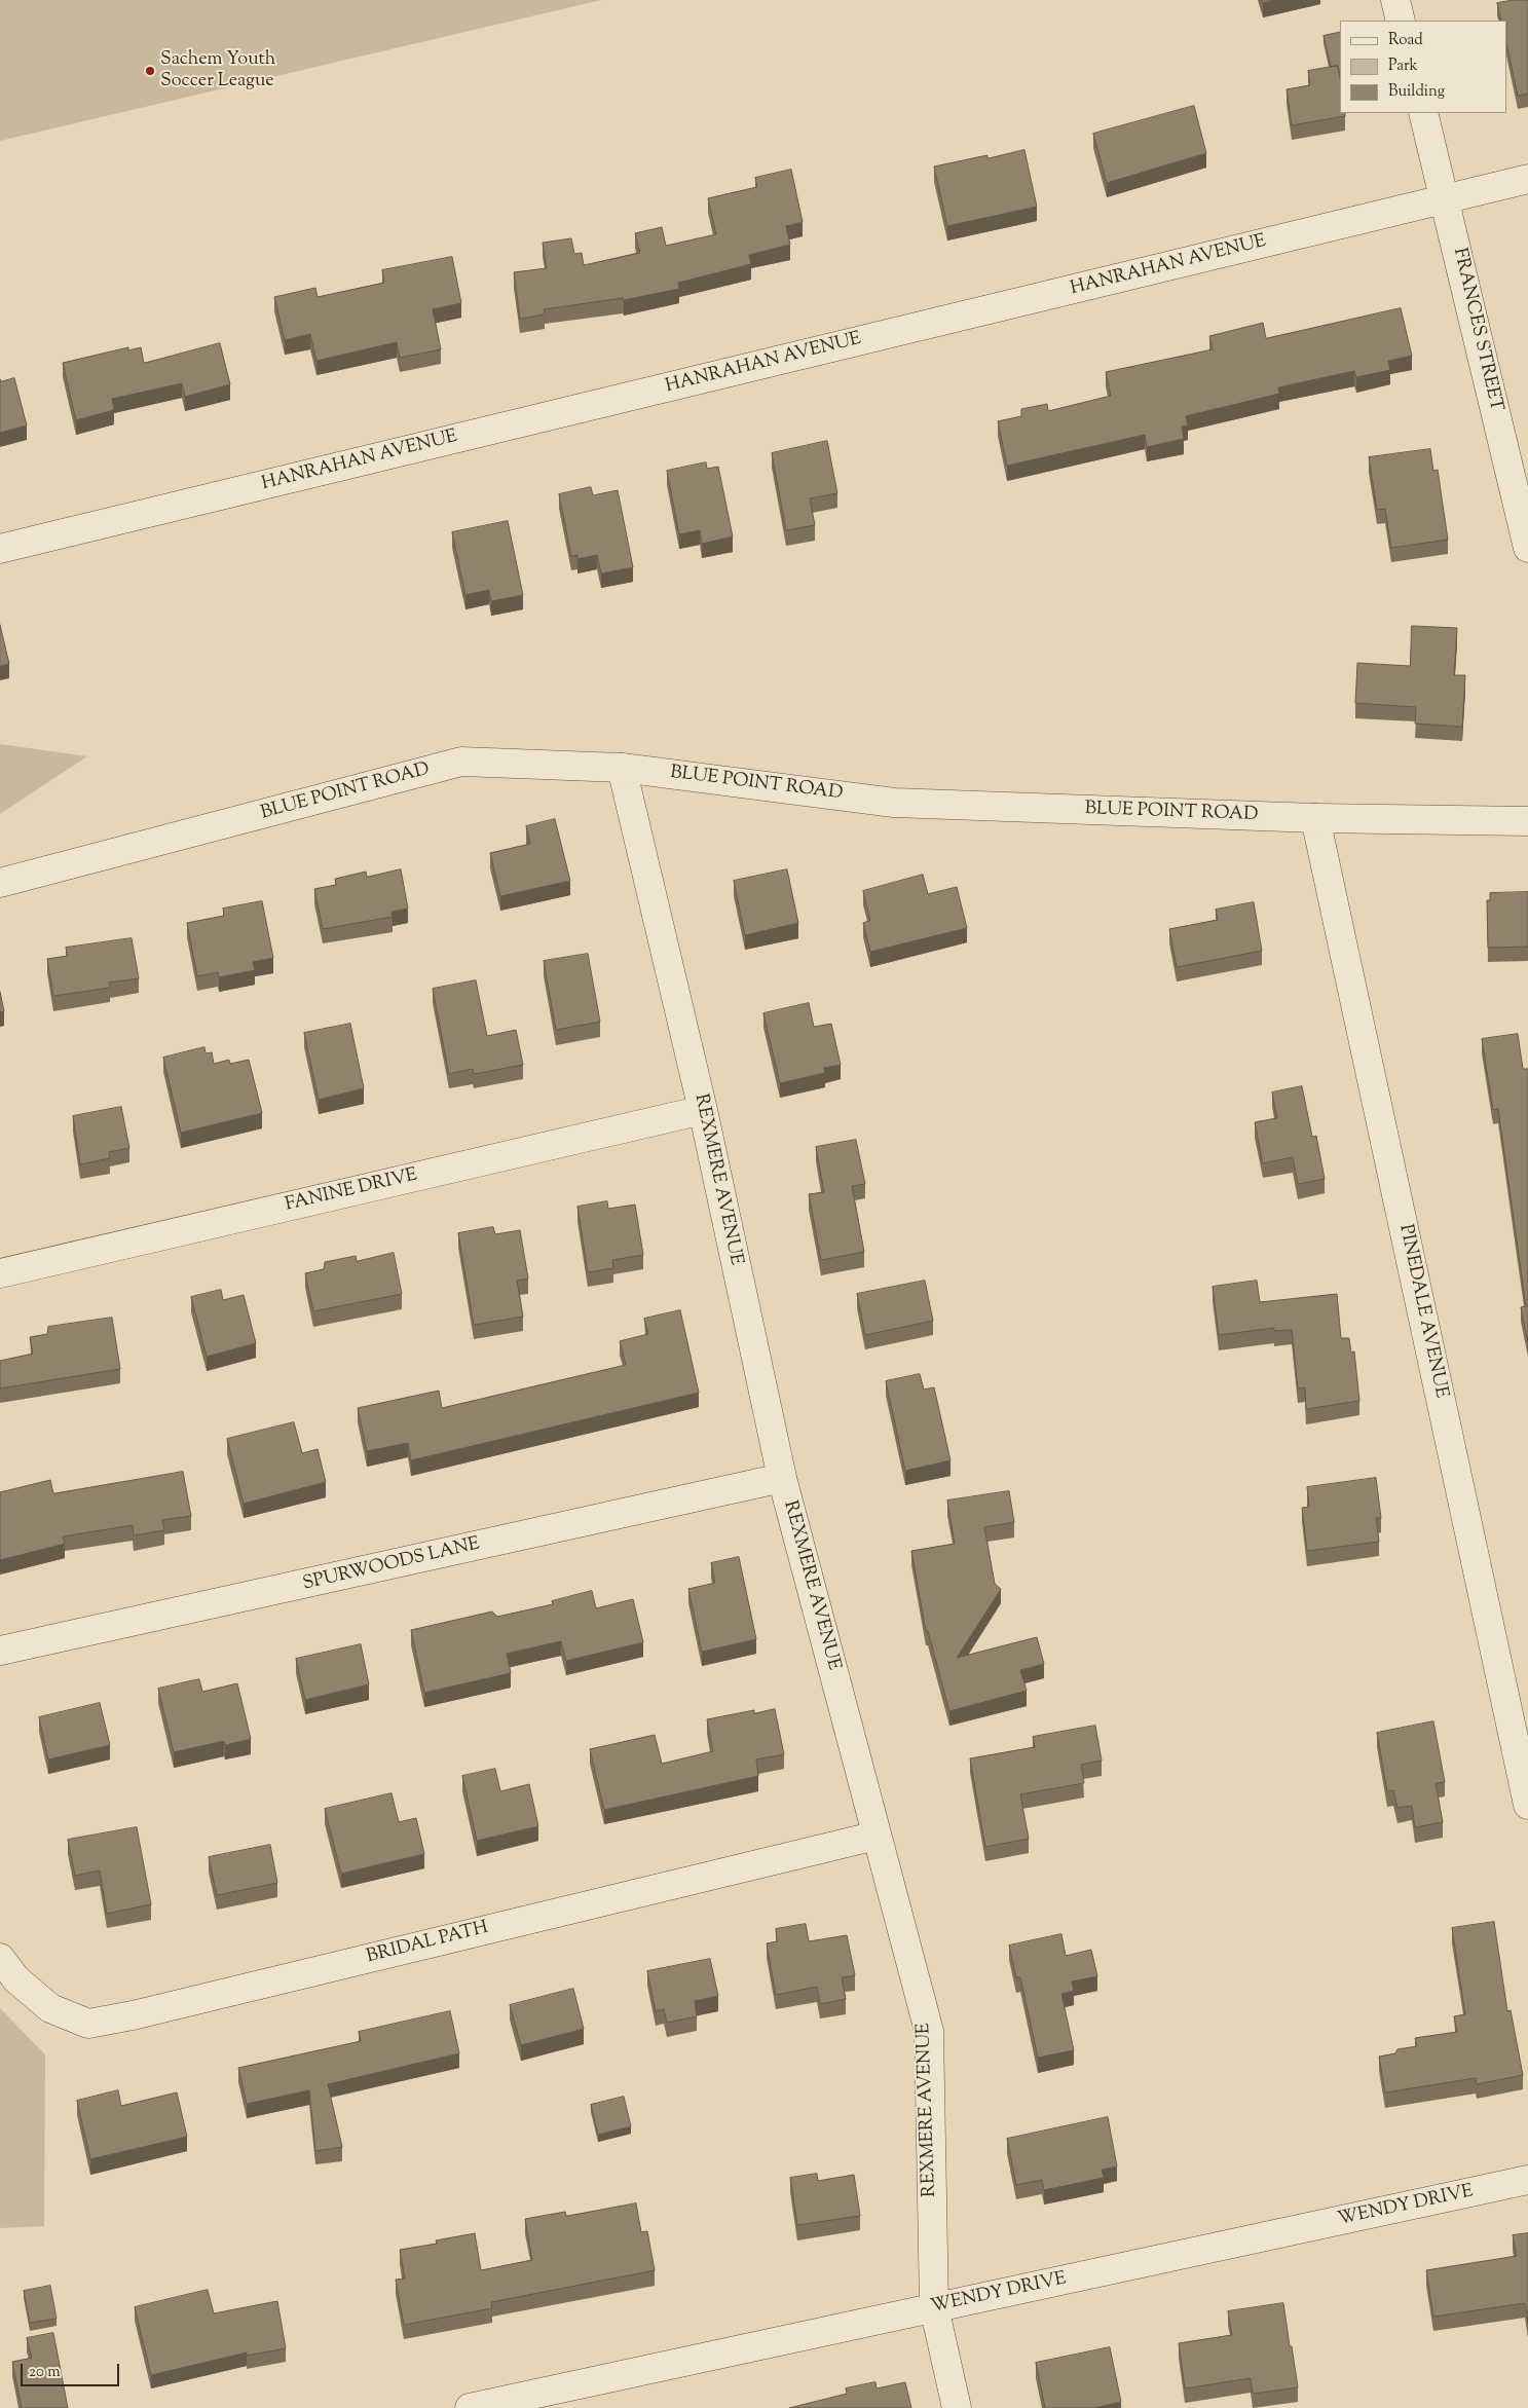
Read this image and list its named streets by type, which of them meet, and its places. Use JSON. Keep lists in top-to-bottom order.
{
  "streets": {
    "street": [
      "HANRAHAN AVENUE",
      "FRANCES STREET",
      "BLUE POINT ROAD",
      "REXMERE AVENUE",
      "FANINE DRIVE",
      "PINEDALE AVENUE",
      "SPURWOODS LANE",
      "BRIDAL PATH",
      "WENDY DRIVE"
    ]
  },
  "crossings": [
    ["HANRAHAN AVENUE", "FRANCES STREET"],
    ["BLUE POINT ROAD", "REXMERE AVENUE"],
    ["BLUE POINT ROAD", "PINEDALE AVENUE"],
    ["REXMERE AVENUE", "FANINE DRIVE"],
    ["REXMERE AVENUE", "SPURWOODS LANE"],
    ["REXMERE AVENUE", "BRIDAL PATH"],
    ["REXMERE AVENUE", "WENDY DRIVE"]
  ],
  "places": ["Sachem Youth Soccer League"],
  "legend": ["Road", "Park", "Building"],
  "scale_bar": "20 m"
}
